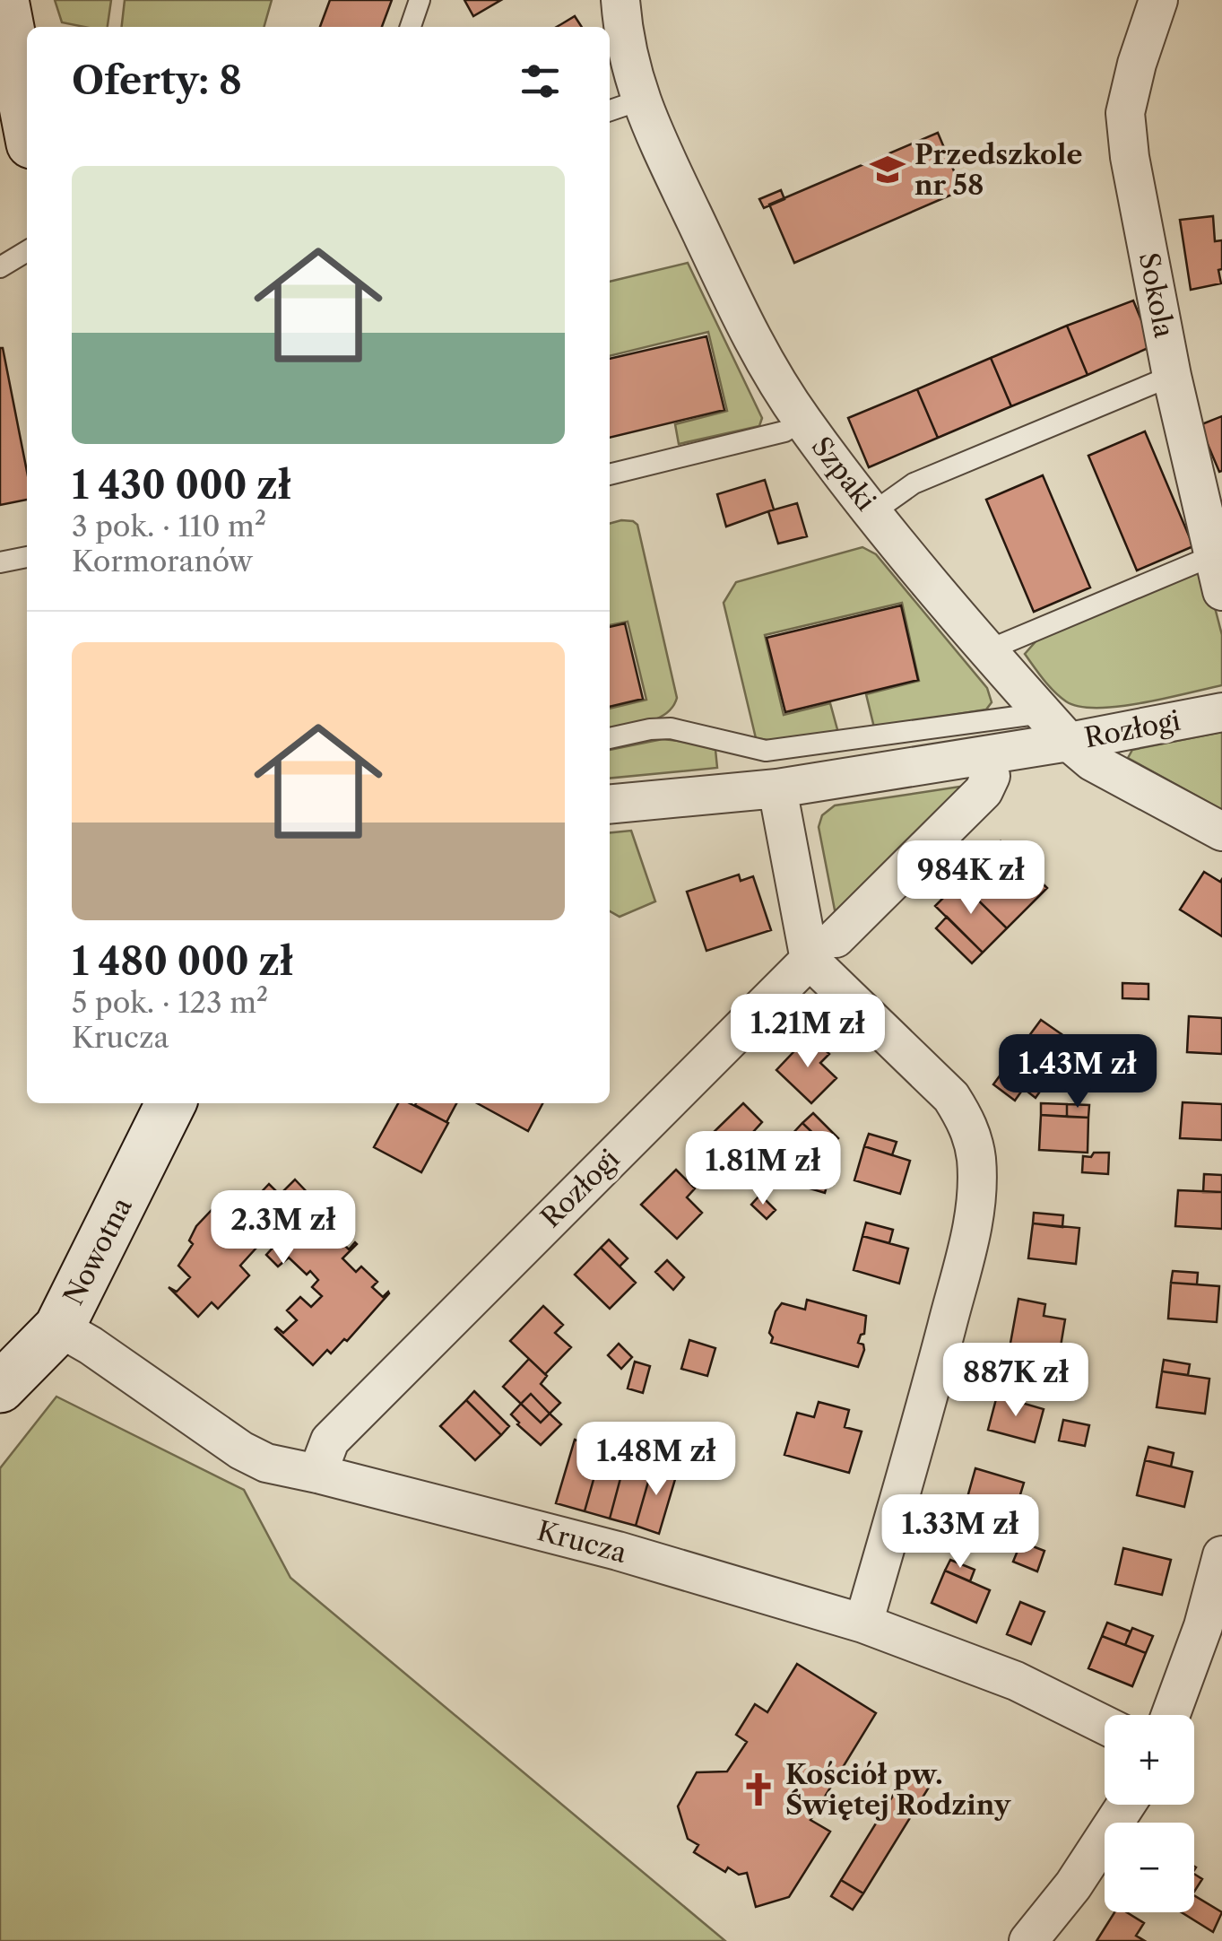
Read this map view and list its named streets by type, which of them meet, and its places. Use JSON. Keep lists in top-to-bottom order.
{
  "streets": {
    "street": [
      "Sokola",
      "Szpaki",
      "Rozłogi",
      "Nowotna",
      "Krucza"
    ]
  },
  "crossings": [
    ["Szpaki", "Rozłogi"],
    ["Rozłogi", "Krucza"],
    ["Nowotna", "Krucza"]
  ],
  "places": {
    "school or university": ["Przedszkole nr 58"],
    "church": ["Kościół pw. Świętej Rodziny"]
  },
  "page": {
    "heading": "Oferty: 8",
    "list": [
      {
        "name": "1 430 000 zł",
        "note": "3 pok. · 110 m² · Kormoranów"
      },
      {
        "name": "1 480 000 zł",
        "note": "5 pok. · 123 m² · Krucza"
      }
    ],
    "price": [
      "984K zł",
      "1.21M zł",
      "1.43M zł",
      "1.81M zł",
      "2.3M zł",
      "887K zł",
      "1.48M zł",
      "1.33M zł"
    ],
    "map_buttons": ["+", "−"]
  }
}
